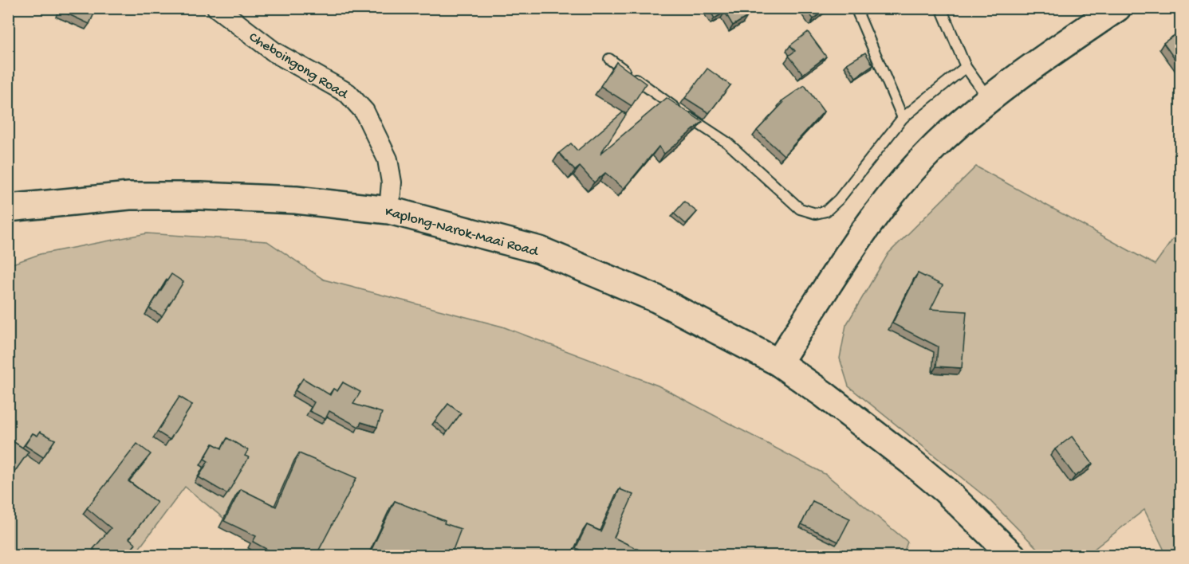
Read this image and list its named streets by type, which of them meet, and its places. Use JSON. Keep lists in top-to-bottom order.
{
  "streets": {
    "main road": ["Kaplong-Narok-Maai Road"],
    "street": ["Cheboingong Road"]
  },
  "crossings": [
    ["Cheboingong Road", "Kaplong-Narok-Maai Road"]
  ]
}
